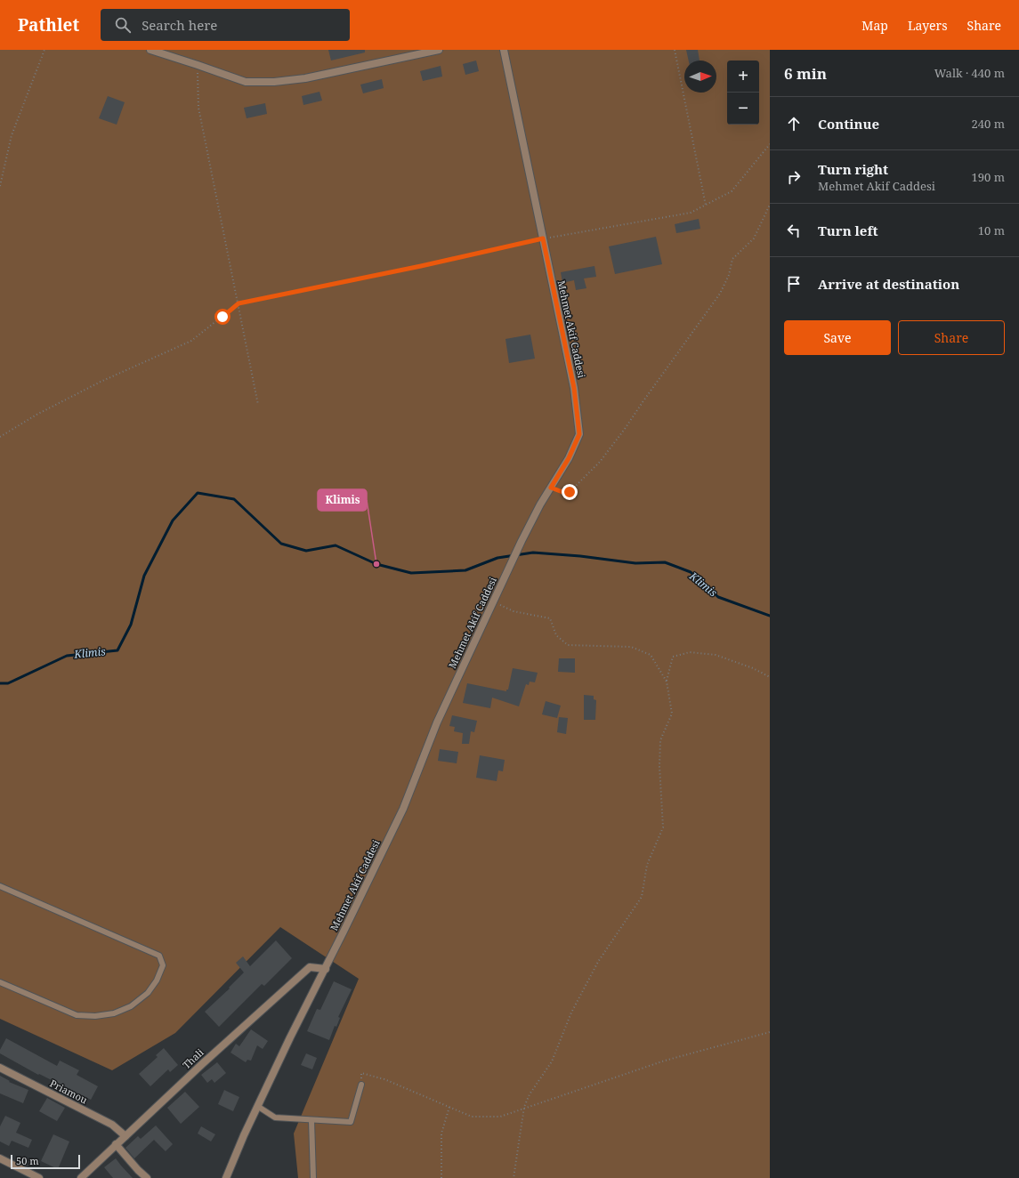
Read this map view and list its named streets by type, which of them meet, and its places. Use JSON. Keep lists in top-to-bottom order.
{
  "streets": {
    "street": ["Mehmet Akif Caddesi", "Thali", "Priamou"]
  },
  "crossings": [
    ["Mehmet Akif Caddesi", "Thali"],
    ["Thali", "Priamou"]
  ],
  "water": ["Klimis"],
  "places": ["Klimis"],
  "scale_bar": "50 m",
  "north": "right",
  "page": {
    "header": "Pathlet",
    "search": "Search here",
    "nav": ["Map", "Layers", "Share"],
    "heading": ["6 min", "Walk · 440 m"],
    "map_buttons": ["+", "−"],
    "list": [
      ["Continue", "240 m"],
      ["Turn right", "Mehmet Akif Caddesi", "190 m"],
      ["Turn left", "10 m"],
      "Arrive at destination"
    ],
    "buttons": ["Save", "Share"],
    "scale": "50 m"
  }
}
